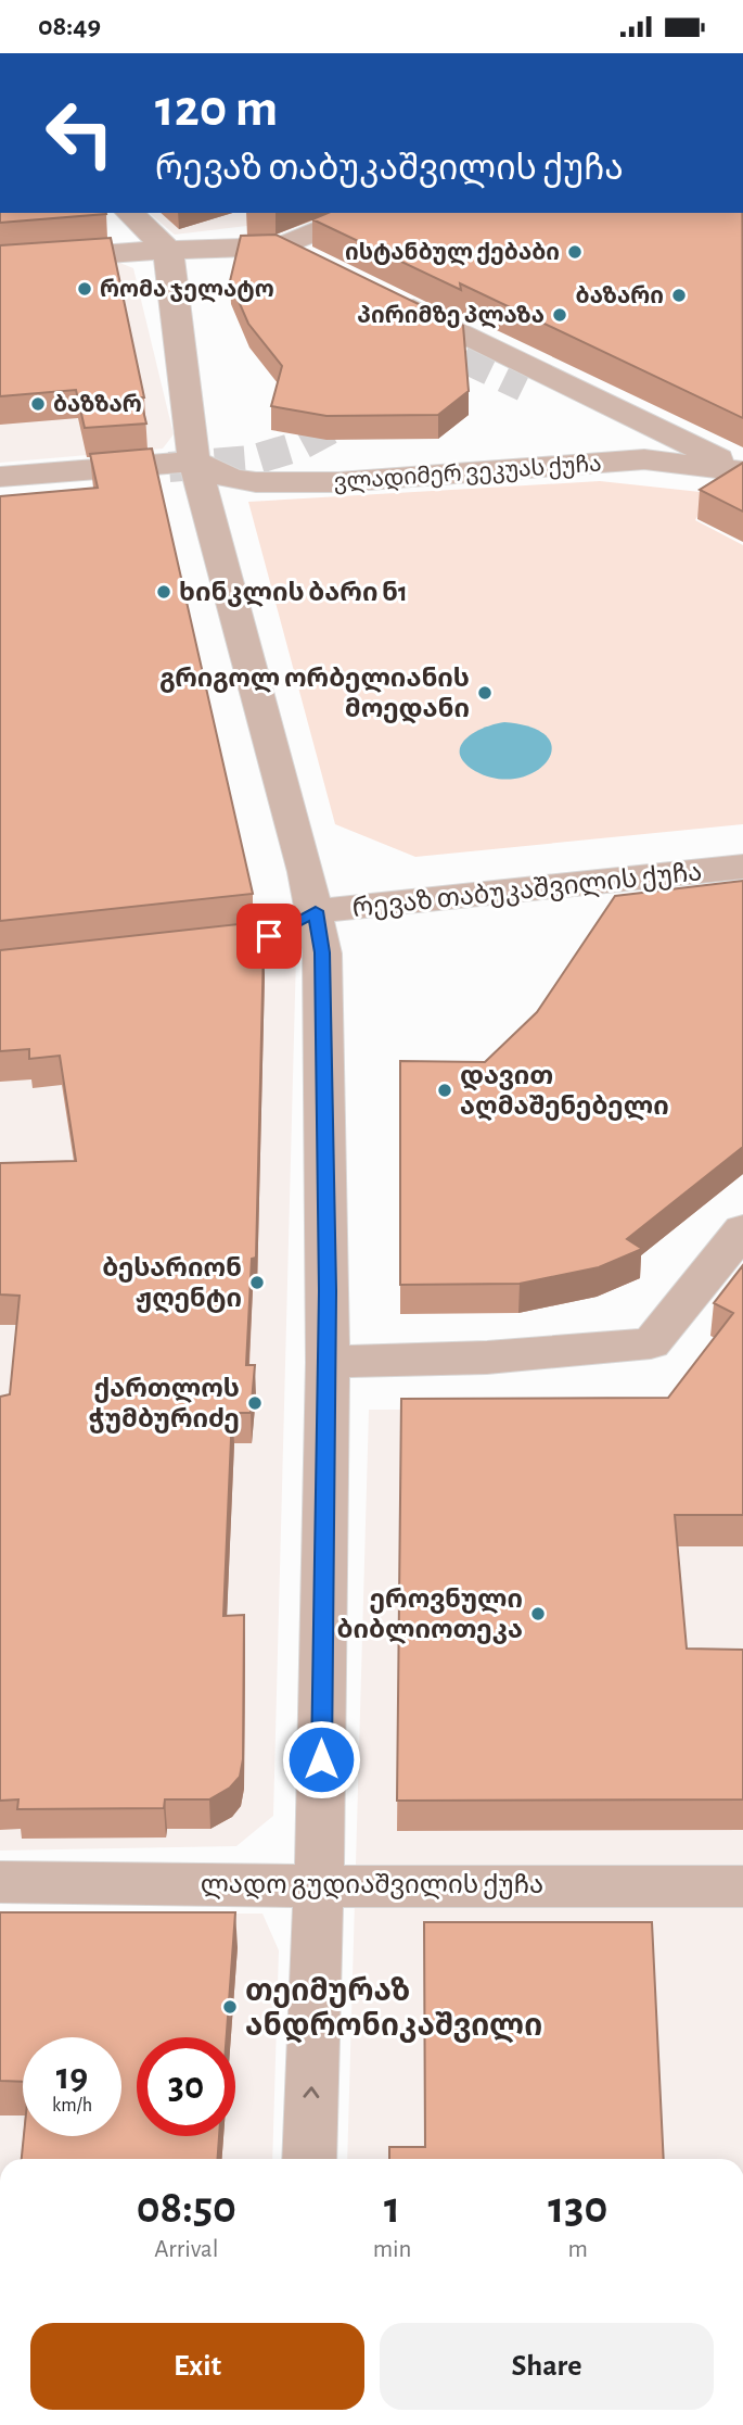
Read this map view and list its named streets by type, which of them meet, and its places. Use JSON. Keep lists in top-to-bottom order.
{
  "streets": {
    "street": ["ვლადიმერ ვეკუას ქუჩა", "რევაზ თაბუკაშვილის ქუჩა", "ლადო გუდიაშვილის ქუჩა"]
  },
  "places": [
    "ისტანბულ ქებაბი",
    "რომა ჯელატო",
    "ბაზარი",
    "პირიმზე პლაზა",
    "ბაზზარ",
    "ხინკლის ბარი ნ1",
    "გრიგოლ ორბელიანის მოედანი",
    "დავით აღმაშენებელი",
    "ბესარიონ ჟღენტი",
    "ქართლოს ჭუმბურიძე",
    "ეროვნული ბიბლიოთეკა",
    "თეიმურაზ ანდრონიკაშვილი"
  ],
  "page": {
    "status": "08:49",
    "turn": ["120 m", "რევაზ თაბუკაშვილის ქუჩა"],
    "speed": "19 km/h",
    "limit": "30",
    "eta": [
      "08:50",
      "Arrival",
      "1",
      "min",
      "130",
      "m"
    ],
    "buttons": ["Exit", "Share"]
  }
}
